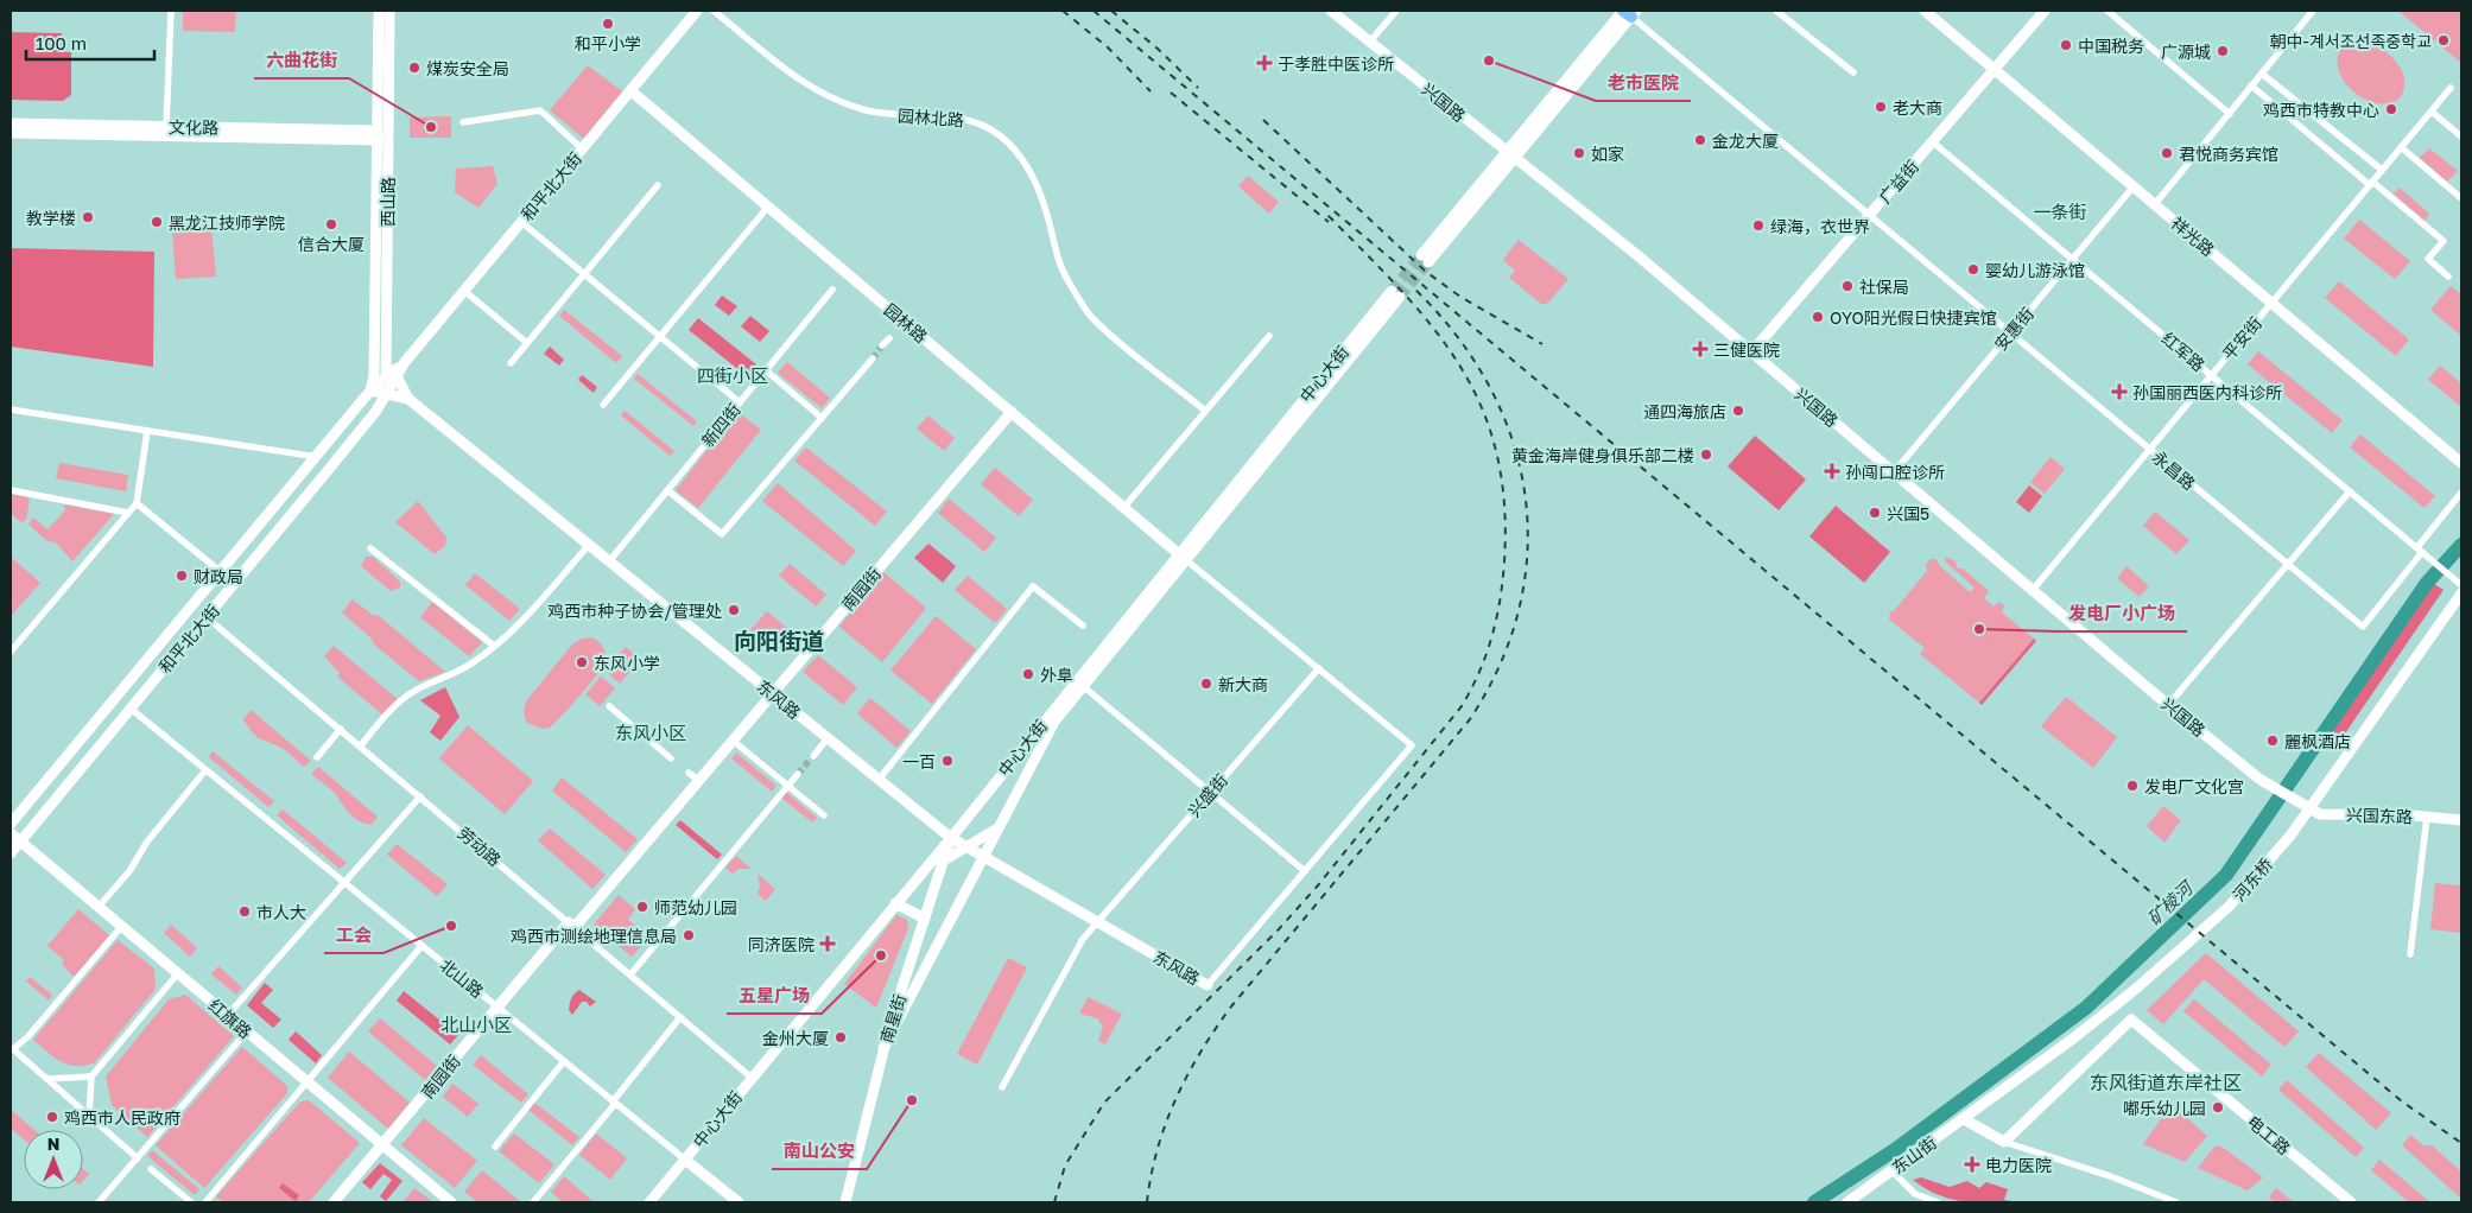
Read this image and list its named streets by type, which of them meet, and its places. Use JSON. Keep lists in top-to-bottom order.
{
  "streets": {
    "street": [
      "兴国路",
      "园林北路",
      "文化路",
      "广益街",
      "和平北大街",
      "西山路",
      "祥光路",
      "园林路",
      "安惠街",
      "平安街",
      "红军路",
      "中心大街",
      "新四街",
      "永昌路",
      "南园街",
      "东风路",
      "兴盛街",
      "兴国东路",
      "劳动路",
      "河东桥",
      "北山路",
      "红旗路",
      "南星街",
      "电工路",
      "东山街"
    ]
  },
  "crossings": [
    ["兴国路", "广益街"],
    ["兴国路", "安惠街"],
    ["兴国路", "平安街"],
    ["兴国路", "兴国东路"],
    ["文化路", "西山路"],
    ["广益街", "祥光路"],
    ["广益街", "红军路"],
    ["广益街", "永昌路"],
    ["和平北大街", "西山路"],
    ["和平北大街", "园林路"],
    ["和平北大街", "东风路"],
    ["和平北大街", "劳动路"],
    ["和平北大街", "北山路"],
    ["和平北大街", "红旗路"],
    ["西山路", "东风路"],
    ["祥光路", "安惠街"],
    ["祥光路", "平安街"],
    ["园林路", "中心大街"],
    ["园林路", "南园街"],
    ["安惠街", "红军路"],
    ["安惠街", "永昌路"],
    ["平安街", "红军路"],
    ["平安街", "永昌路"],
    ["红军路", "永昌路"],
    ["红军路", "河东桥"],
    ["中心大街", "东风路"],
    ["中心大街", "劳动路"],
    ["中心大街", "北山路"],
    ["中心大街", "南星街"],
    ["新四街", "东风路"],
    ["南园街", "东风路"],
    ["南园街", "劳动路"],
    ["南园街", "北山路"],
    ["南园街", "红旗路"],
    ["东风路", "兴盛街"],
    ["东风路", "南星街"],
    ["河东桥", "东山街"]
  ],
  "districts": [
    "一条街",
    "四街小区",
    "向阳街道",
    "东风小区",
    "北山小区",
    "东风街道东岸社区"
  ],
  "water": ["矿棱河"],
  "places": {
    "other": [
      "和平小学",
      "朝中-계서조선족중학교",
      "中国税务",
      "广源城",
      "老市医院",
      "煤炭安全局",
      "老大商",
      "鸡西市特教中心",
      "六曲花街",
      "金龙大厦",
      "如家",
      "君悦商务宾馆",
      "教学楼",
      "黑龙江技师学院",
      "信合大厦",
      "绿海，衣世界",
      "婴幼儿游泳馆",
      "社保局",
      "OYO阳光假日快捷宾馆",
      "通四海旅店",
      "黄金海岸健身俱乐部二楼",
      "兴国5",
      "财政局",
      "鸡西市种子协会/管理处",
      "发电厂小广场",
      "东风小学",
      "外阜",
      "新大商",
      "麗枫酒店",
      "一百",
      "发电厂文化宫",
      "师范幼儿园",
      "市人大",
      "工会",
      "鸡西市测绘地理信息局",
      "五星广场",
      "金州大厦",
      "南山公安",
      "嘟乐幼儿园",
      "鸡西市人民政府"
    ],
    "health": [
      "于孝胜中医诊所",
      "三健医院",
      "孙国丽西医内科诊所",
      "孙闯口腔诊所",
      "同济医院",
      "电力医院"
    ]
  },
  "scale_bar": "100 m",
  "north": "top"
}
